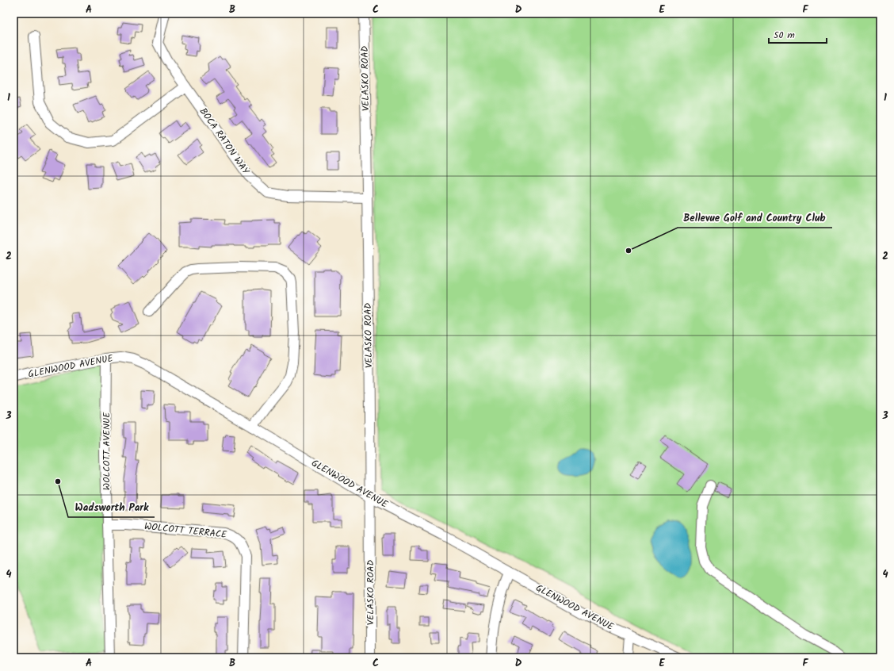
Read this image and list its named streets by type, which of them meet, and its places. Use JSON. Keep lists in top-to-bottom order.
{
  "streets": {
    "street": [
      "VELASKO ROAD",
      "BOCA RATON WAY",
      "GLENWOOD AVENUE",
      "WOLCOTT AVENUE",
      "WOLCOTT TERRACE"
    ]
  },
  "crossings": [
    ["VELASKO ROAD", "BOCA RATON WAY"],
    ["VELASKO ROAD", "GLENWOOD AVENUE"],
    ["GLENWOOD AVENUE", "WOLCOTT AVENUE"],
    ["WOLCOTT AVENUE", "WOLCOTT TERRACE"]
  ],
  "places": ["Bellevue Golf and Country Club", "Wadsworth Park"],
  "scale_bar": "50 m",
  "grid": {
    "columns": [
      "A",
      "B",
      "C",
      "D",
      "E",
      "F"
    ],
    "rows": [
      "1",
      "2",
      "3",
      "4"
    ]
  }
}
